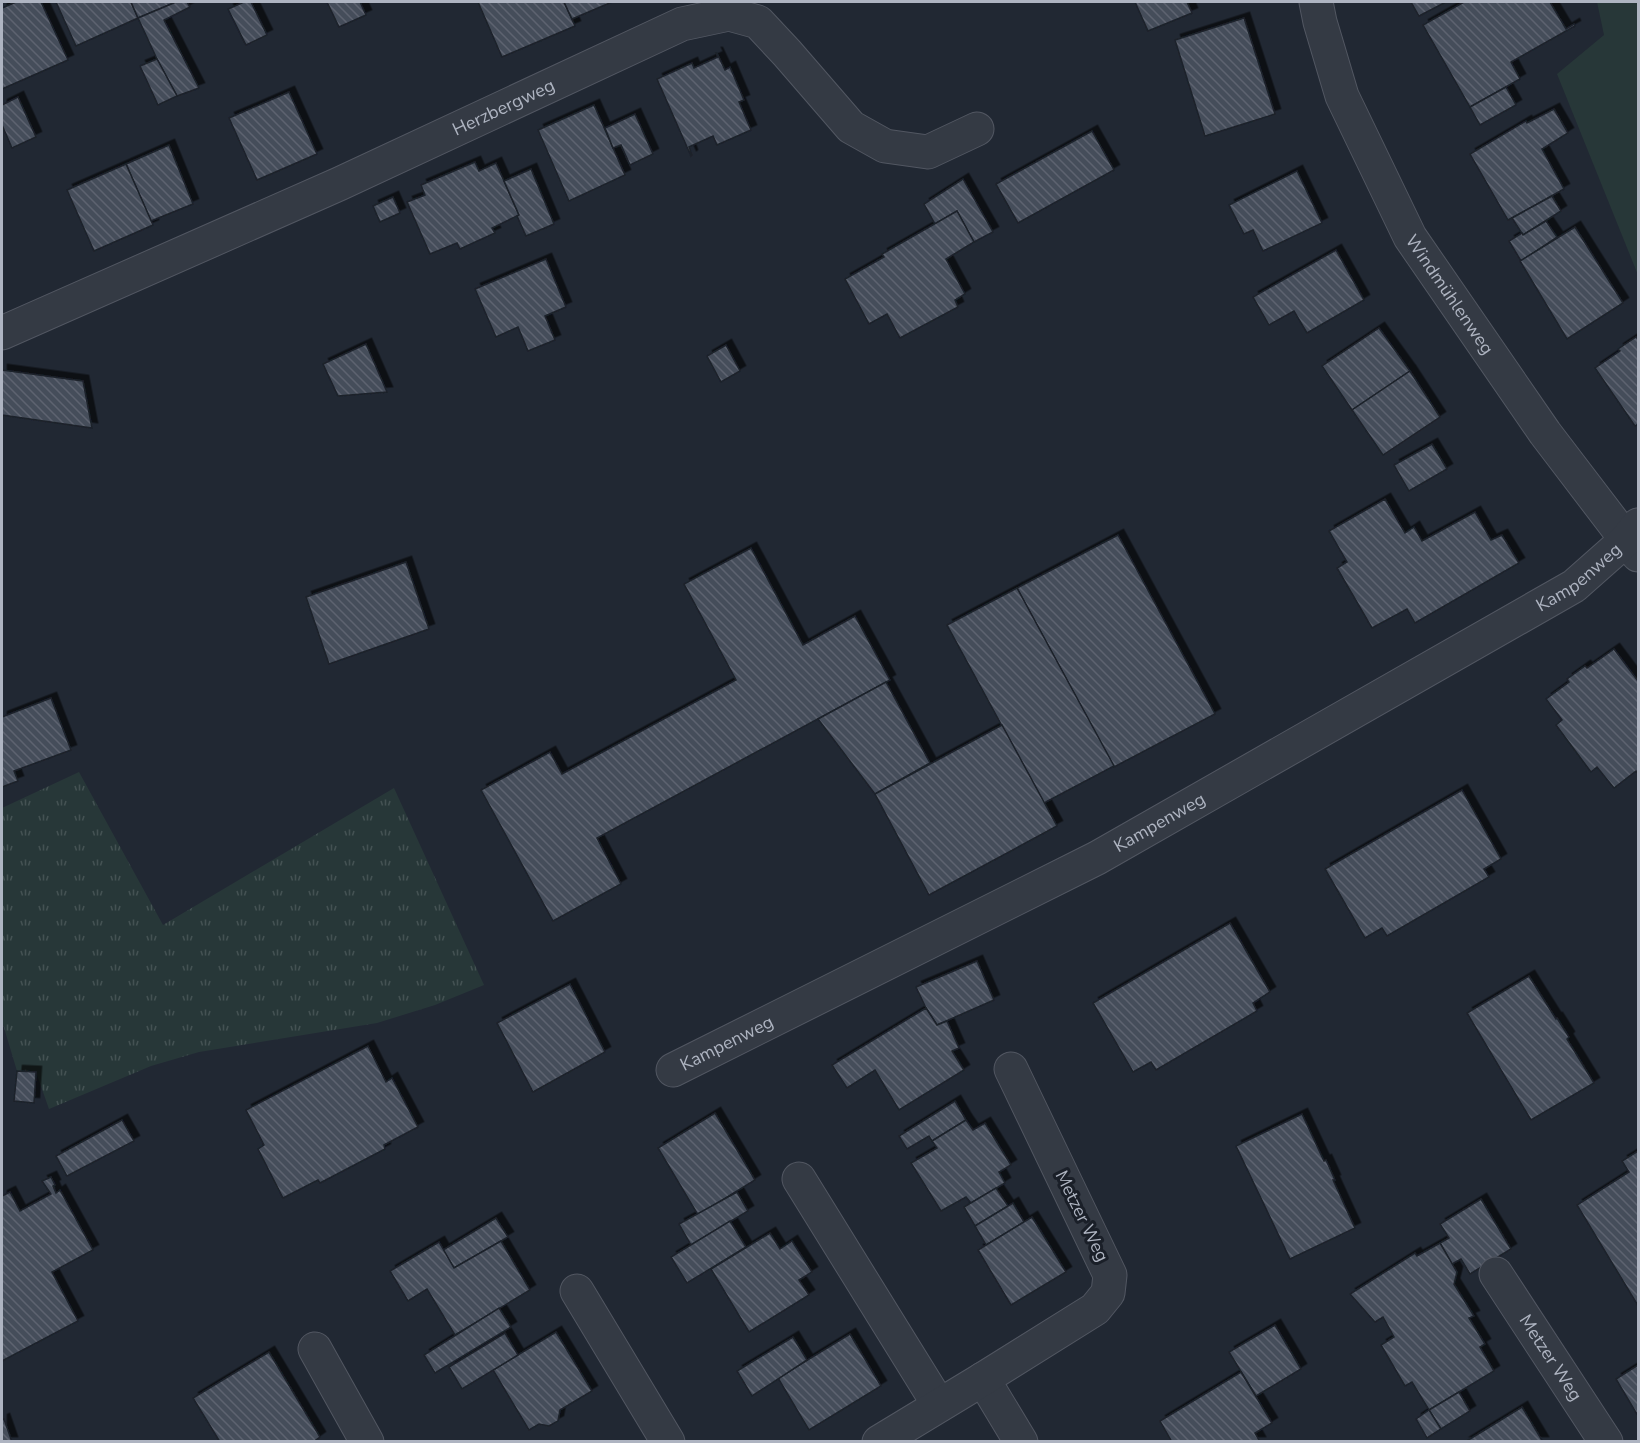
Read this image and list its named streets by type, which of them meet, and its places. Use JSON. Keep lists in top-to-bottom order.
{
  "streets": {
    "street": [
      "Herzbergweg",
      "Windmühlenweg",
      "Kampenweg",
      "Metzer Weg"
    ]
  },
  "crossings": [
    ["Windmühlenweg", "Kampenweg"]
  ]
}
